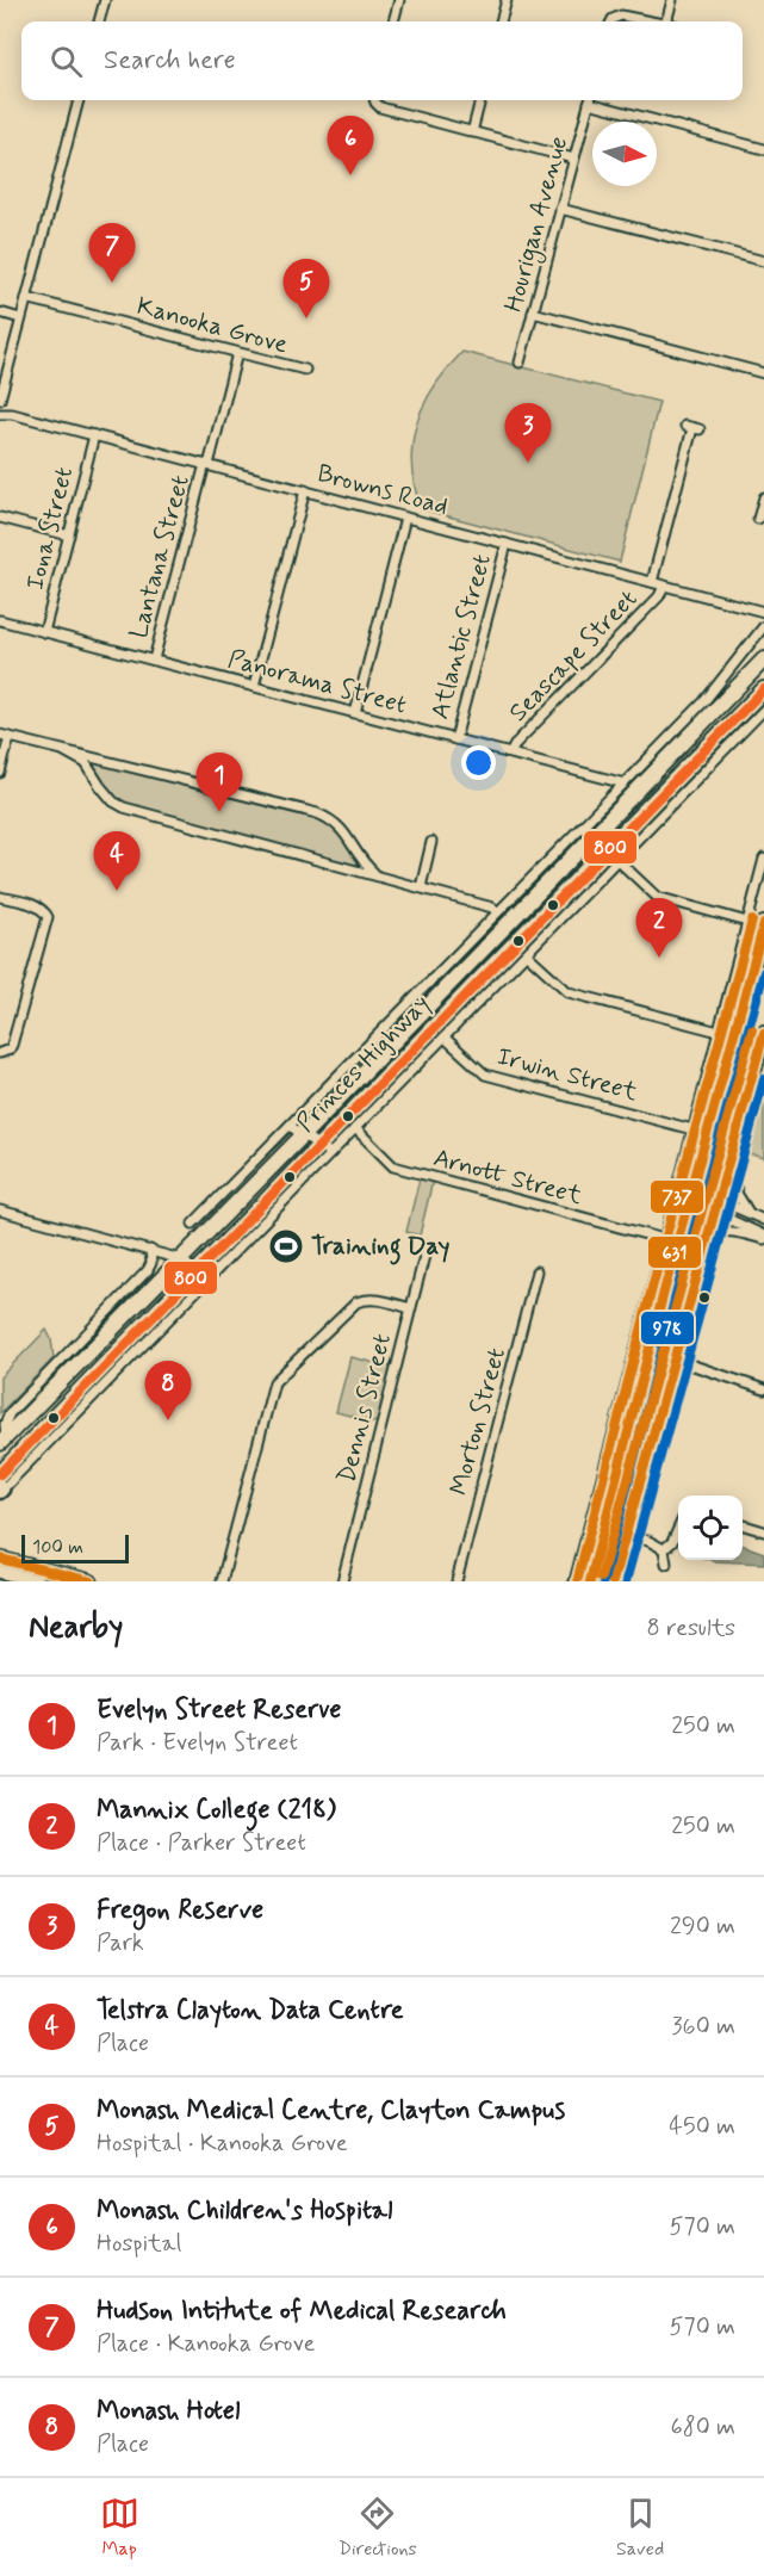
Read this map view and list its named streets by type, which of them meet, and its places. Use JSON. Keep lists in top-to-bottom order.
{
  "streets": {
    "highway": ["Princes Highway"],
    "street": [
      "Hourigan Avenue",
      "Kanooka Grove",
      "Browns Road",
      "Iona Street",
      "Lantana Street",
      "Atlantic Street",
      "Seascape Street",
      "Panorama Street",
      "Irwin Street",
      "Arnott Street",
      "Dennis Street",
      "Morton Street"
    ]
  },
  "crossings": [
    ["Kanooka Grove", "Lantana Street"],
    ["Browns Road", "Iona Street"],
    ["Browns Road", "Lantana Street"],
    ["Browns Road", "Atlantic Street"],
    ["Browns Road", "Seascape Street"],
    ["Iona Street", "Panorama Street"],
    ["Lantana Street", "Panorama Street"],
    ["Atlantic Street", "Panorama Street"],
    ["Seascape Street", "Panorama Street"]
  ],
  "places": {
    "sports": ["Training Day"]
  },
  "lines": [
    "transit line 800",
    "transit line 737",
    "transit line 631",
    "transit line 978"
  ],
  "scale_bar": "100 m",
  "north": "right",
  "page": {
    "search": "Search here",
    "pins": [
      "6",
      "7",
      "5",
      "3",
      "1",
      "4",
      "2",
      "8"
    ],
    "scale": "100 m",
    "heading": ["Nearby", "8 results"],
    "list": [
      {
        "mark": "1",
        "name": "Evelyn Street Reserve",
        "note": "Park · Evelyn Street",
        "value": "250 m"
      },
      {
        "mark": "2",
        "name": "Mannix College (218)",
        "note": "Place · Parker Street",
        "value": "250 m"
      },
      {
        "mark": "3",
        "name": "Fregon Reserve",
        "note": "Park",
        "value": "290 m"
      },
      {
        "mark": "4",
        "name": "Telstra Clayton Data Centre",
        "note": "Place",
        "value": "360 m"
      },
      {
        "mark": "5",
        "name": "Monash Medical Centre, Clayton Campus",
        "note": "Hospital · Kanooka Grove",
        "value": "450 m"
      },
      {
        "mark": "6",
        "name": "Monash Children's Hospital",
        "note": "Hospital",
        "value": "570 m"
      },
      {
        "mark": "7",
        "name": "Hudson Intitute of Medical Research",
        "note": "Place · Kanooka Grove",
        "value": "570 m"
      },
      {
        "mark": "8",
        "name": "Monash Hotel",
        "note": "Place",
        "value": "680 m"
      }
    ],
    "nav": ["Map", "Directions", "Saved"]
  }
}
